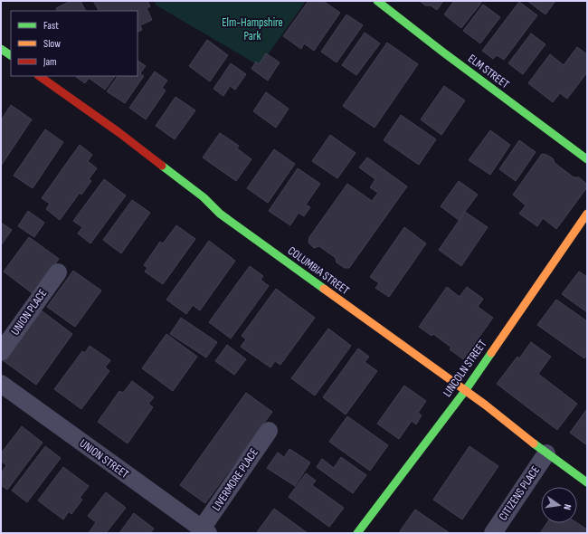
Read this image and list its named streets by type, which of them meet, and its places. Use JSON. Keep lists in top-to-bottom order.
{
  "streets": {
    "main road": ["ELM STREET", "COLUMBIA STREET", "LINCOLN STREET"],
    "street": [
      "UNION PLACE",
      "UNION STREET",
      "LIVERMORE PLACE",
      "CITIZENS PLACE"
    ]
  },
  "crossings": [
    ["COLUMBIA STREET", "LINCOLN STREET"],
    ["COLUMBIA STREET", "CITIZENS PLACE"],
    ["UNION STREET", "LIVERMORE PLACE"]
  ],
  "parks": ["Elm-Hampshire Park"],
  "legend": ["Fast", "Slow", "Jam"],
  "north": "right"
}
